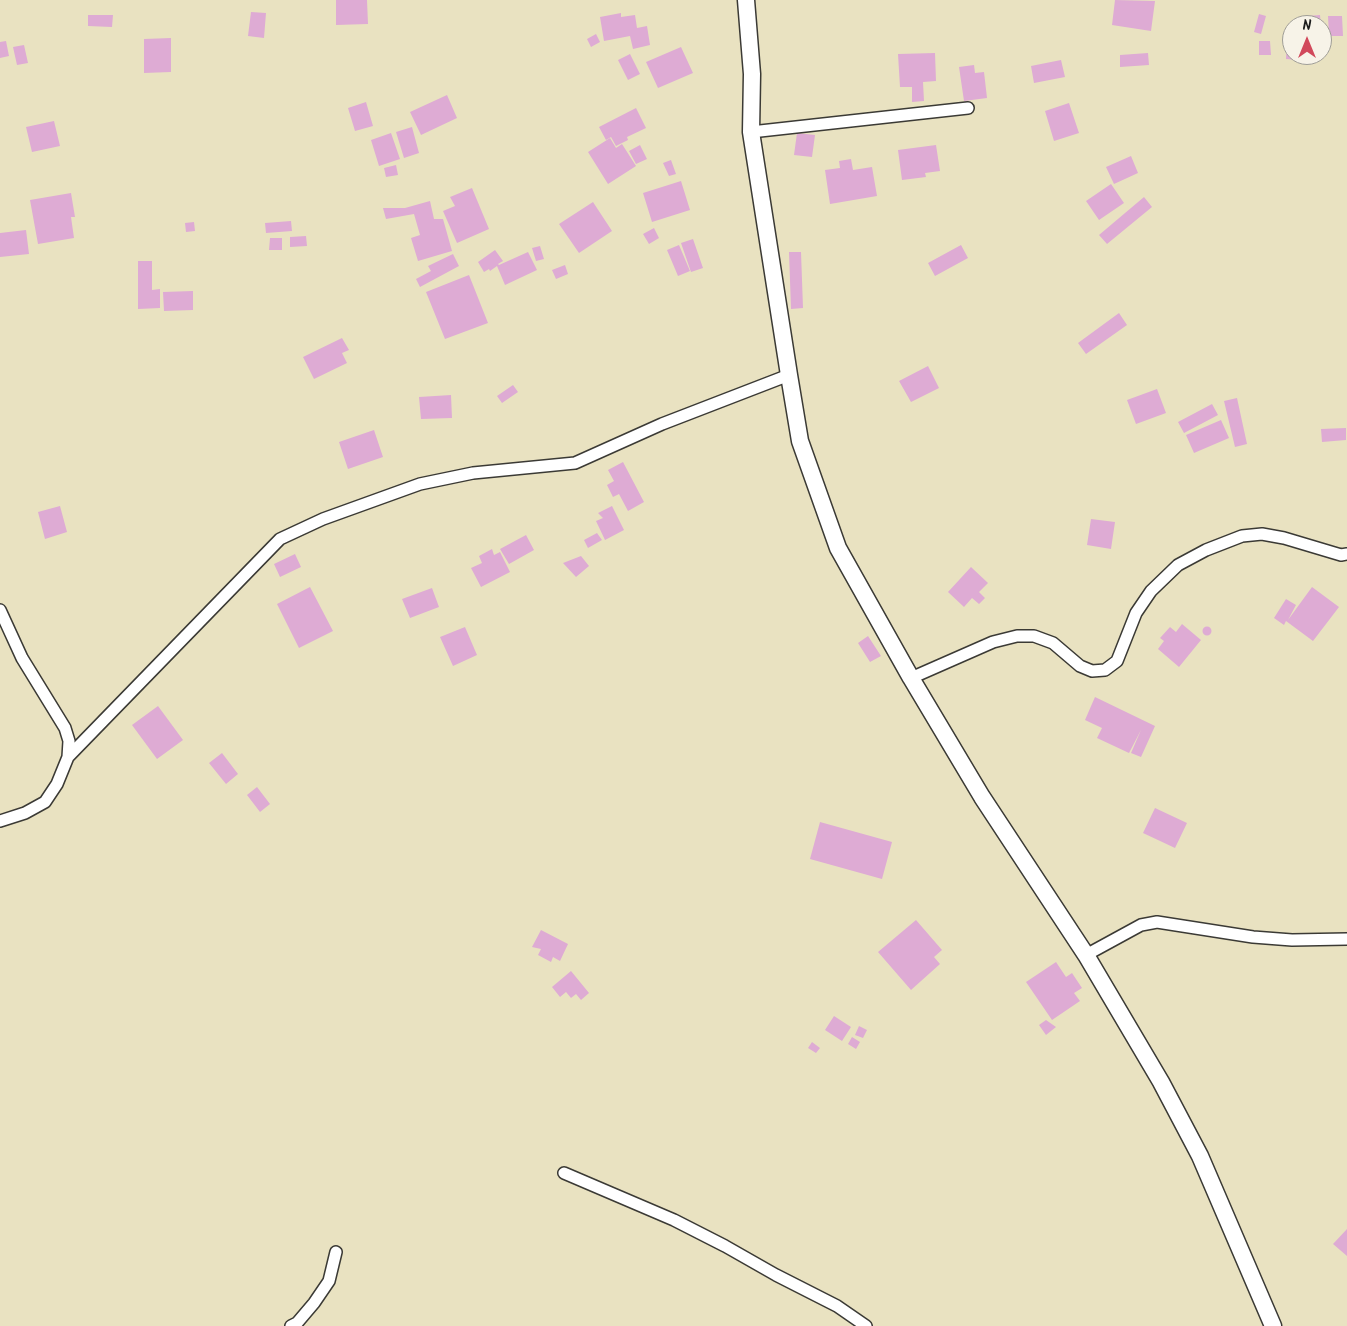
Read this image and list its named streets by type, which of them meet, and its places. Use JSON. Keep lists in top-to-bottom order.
{
  "north": "top"
}
